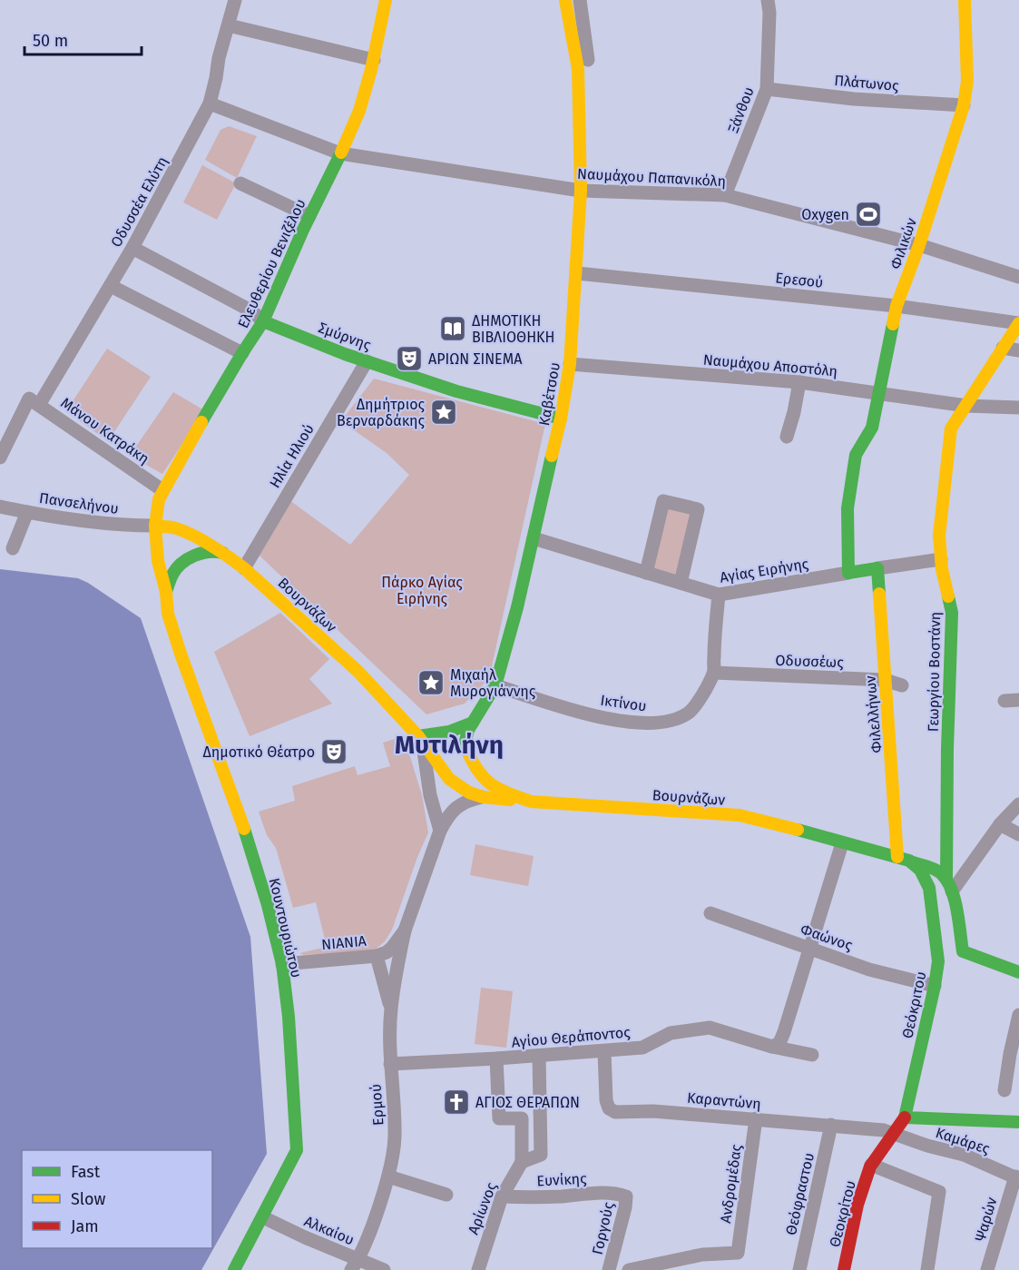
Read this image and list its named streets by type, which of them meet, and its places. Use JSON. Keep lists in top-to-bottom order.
{
  "streets": {
    "main road": [
      "Φιλικών",
      "Ελευθερίου Βενιζέλου",
      "Σμύρνης",
      "Καβέτσου",
      "Αγίας Ειρήνης",
      "Βουρνάζων",
      "Γεωργίου Βοστάνη",
      "Φιλελλήνων",
      "Κουντουριώτου",
      "Θεόκριτου",
      "Θεοκρίτου"
    ],
    "street": [
      "Πλάτωνος",
      "Ξάνθου",
      "Ναυμάχου Παπανικόλη",
      "Οδυσσέα Ελύτη",
      "Ερεσού",
      "Ναυμάχου Αποστόλη",
      "Μάνου Κατράκη",
      "Ηλία Ηλιού",
      "Πανσελήνου",
      "Οδυσσέως",
      "Ικτίνου",
      "Φαώνος",
      "NIANIA",
      "Αγίου Θεράποντος",
      "Καραντώνη",
      "Ερμού",
      "Καμάρες",
      "Ευνίκης",
      "Ανδρομέδας",
      "Θεόφραστου",
      "Αρίωνος",
      "Ψαρών",
      "Γοργούς",
      "Αλκαίου"
    ]
  },
  "crossings": [
    ["Πλάτωνος", "Ξάνθου"],
    ["Πλάτωνος", "Φιλικών"],
    ["Ξάνθου", "Ναυμάχου Παπανικόλη"],
    ["Ναυμάχου Παπανικόλη", "Οδυσσέα Ελύτη"],
    ["Ναυμάχου Παπανικόλη", "Φιλικών"],
    ["Ναυμάχου Παπανικόλη", "Ελευθερίου Βενιζέλου"],
    ["Ναυμάχου Παπανικόλη", "Καβέτσου"],
    ["Οδυσσέα Ελύτη", "Σμύρνης"],
    ["Οδυσσέα Ελύτη", "Μάνου Κατράκη"],
    ["Φιλικών", "Ερεσού"],
    ["Φιλικών", "Ναυμάχου Αποστόλη"],
    ["Ελευθερίου Βενιζέλου", "Σμύρνης"],
    ["Ελευθερίου Βενιζέλου", "Μάνου Κατράκη"],
    ["Ελευθερίου Βενιζέλου", "Πανσελήνου"],
    ["Ελευθερίου Βενιζέλου", "Βουρνάζων"],
    ["Ελευθερίου Βενιζέλου", "Κουντουριώτου"],
    ["Ερεσού", "Καβέτσου"],
    ["Ερεσού", "Γεωργίου Βοστάνη"],
    ["Σμύρνης", "Καβέτσου"],
    ["Σμύρνης", "Ηλία Ηλιού"],
    ["Ναυμάχου Αποστόλη", "Καβέτσου"],
    ["Ναυμάχου Αποστόλη", "Γεωργίου Βοστάνη"],
    ["Καβέτσου", "Αγίας Ειρήνης"],
    ["Καβέτσου", "Βουρνάζων"],
    ["Καβέτσου", "Ικτίνου"],
    ["Ηλία Ηλιού", "Βουρνάζων"],
    ["Πανσελήνου", "Βουρνάζων"],
    ["Πανσελήνου", "Κουντουριώτου"],
    ["Αγίας Ειρήνης", "Γεωργίου Βοστάνη"],
    ["Αγίας Ειρήνης", "Φιλελλήνων"],
    ["Βουρνάζων", "Γεωργίου Βοστάνη"],
    ["Βουρνάζων", "Φιλελλήνων"],
    ["Βουρνάζων", "Κουντουριώτου"],
    ["Βουρνάζων", "Θεόκριτου"],
    ["Οδυσσέως", "Ικτίνου"],
    ["Οδυσσέως", "Φιλελλήνων"],
    ["Φιλελλήνων", "Θεόκριτου"],
    ["Κουντουριώτου", "NIANIA"],
    ["Κουντουριώτου", "Αλκαίου"],
    ["Φαώνος", "Θεόκριτου"],
    ["Θεόκριτου", "Καραντώνη"],
    ["Θεόκριτου", "Καμάρες"],
    ["Θεόκριτου", "Θεοκρίτου"],
    ["Αγίου Θεράποντος", "Καραντώνη"],
    ["Αγίου Θεράποντος", "Ερμού"],
    ["Καραντώνη", "Καμάρες"],
    ["Καραντώνη", "Ανδρομέδας"],
    ["Καραντώνη", "Θεόφραστου"],
    ["Ερμού", "Αλκαίου"],
    ["Καμάρες", "Ψαρών"],
    ["Ευνίκης", "Αρίωνος"],
    ["Ευνίκης", "Γοργούς"]
  ],
  "districts": ["Μυτιλήνη"],
  "parks": ["Πάρκο Αγίας Ειρήνης"],
  "places": {
    "sports": ["Oxygen"],
    "library": ["ΔΗΜΟΤΙΚΗ ΒΙΒΛΙΟΘΗΚΗ"],
    "theatre": ["ΑΡΙΩΝ ΣΙΝΕΜΑ", "Δημοτικό Θέατρο"],
    "place": ["Δημήτριος Βερναρδάκης", "Μιχαήλ Μυρογιάννης"],
    "church": ["ΑΓΙΟΣ ΘΕΡΑΠΩΝ"]
  },
  "legend": ["Fast", "Slow", "Jam"],
  "scale_bar": "50 m"
}
